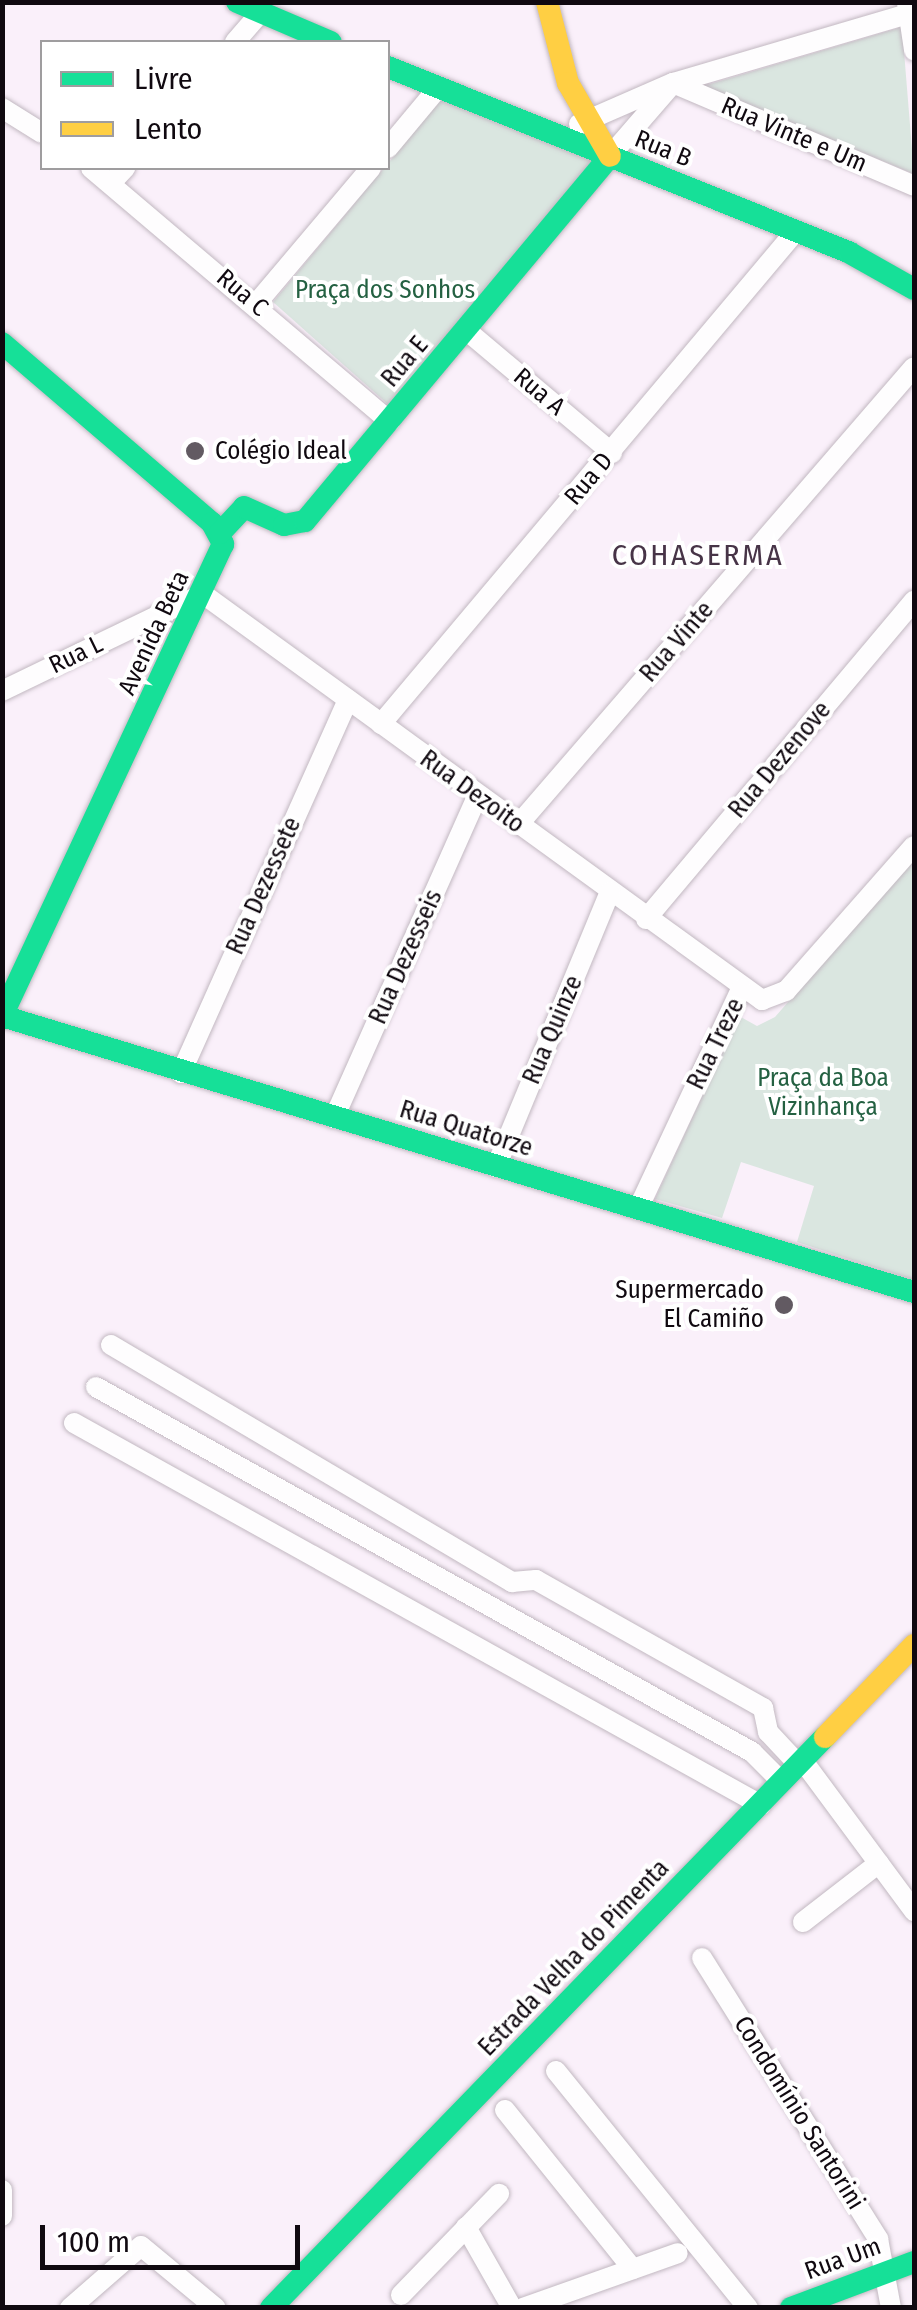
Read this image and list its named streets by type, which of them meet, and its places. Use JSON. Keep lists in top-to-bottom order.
{
  "streets": {
    "street": [
      "Rua Vinte e Um",
      "Rua B",
      "Rua C",
      "Rua E",
      "Rua A",
      "Rua D",
      "Avenida Beta",
      "Rua Vinte",
      "Rua L",
      "Rua Dezenove",
      "Rua Dezoito",
      "Rua Dezessete",
      "Rua Dezesseis",
      "Rua Quinze",
      "Rua Treze",
      "Rua Quatorze",
      "Estrada Velha do Pimenta",
      "Condomínio Santorini",
      "Rua Um"
    ]
  },
  "crossings": [
    ["Rua B", "Rua E"],
    ["Rua B", "Rua D"],
    ["Rua C", "Rua E"],
    ["Rua E", "Rua A"],
    ["Rua E", "Avenida Beta"],
    ["Rua A", "Rua D"],
    ["Rua D", "Rua Dezoito"],
    ["Avenida Beta", "Rua L"],
    ["Avenida Beta", "Rua Dezoito"],
    ["Avenida Beta", "Rua Quatorze"],
    ["Rua Vinte", "Rua Dezoito"],
    ["Rua L", "Rua Dezoito"],
    ["Rua Dezenove", "Rua Dezoito"],
    ["Rua Dezoito", "Rua Dezessete"],
    ["Rua Dezoito", "Rua Dezesseis"],
    ["Rua Dezoito", "Rua Quinze"],
    ["Rua Dezoito", "Rua Treze"],
    ["Rua Dezessete", "Rua Quatorze"],
    ["Rua Dezesseis", "Rua Quatorze"],
    ["Rua Quinze", "Rua Quatorze"],
    ["Rua Treze", "Rua Quatorze"],
    ["Condomínio Santorini", "Rua Um"]
  ],
  "districts": ["COHASERMA"],
  "parks": ["Praça dos Sonhos", "Praça da Boa Vizinhança"],
  "places": ["Colégio Ideal", "Supermercado El Camiño"],
  "legend": ["Livre", "Lento"],
  "scale_bar": "100 m"
}
